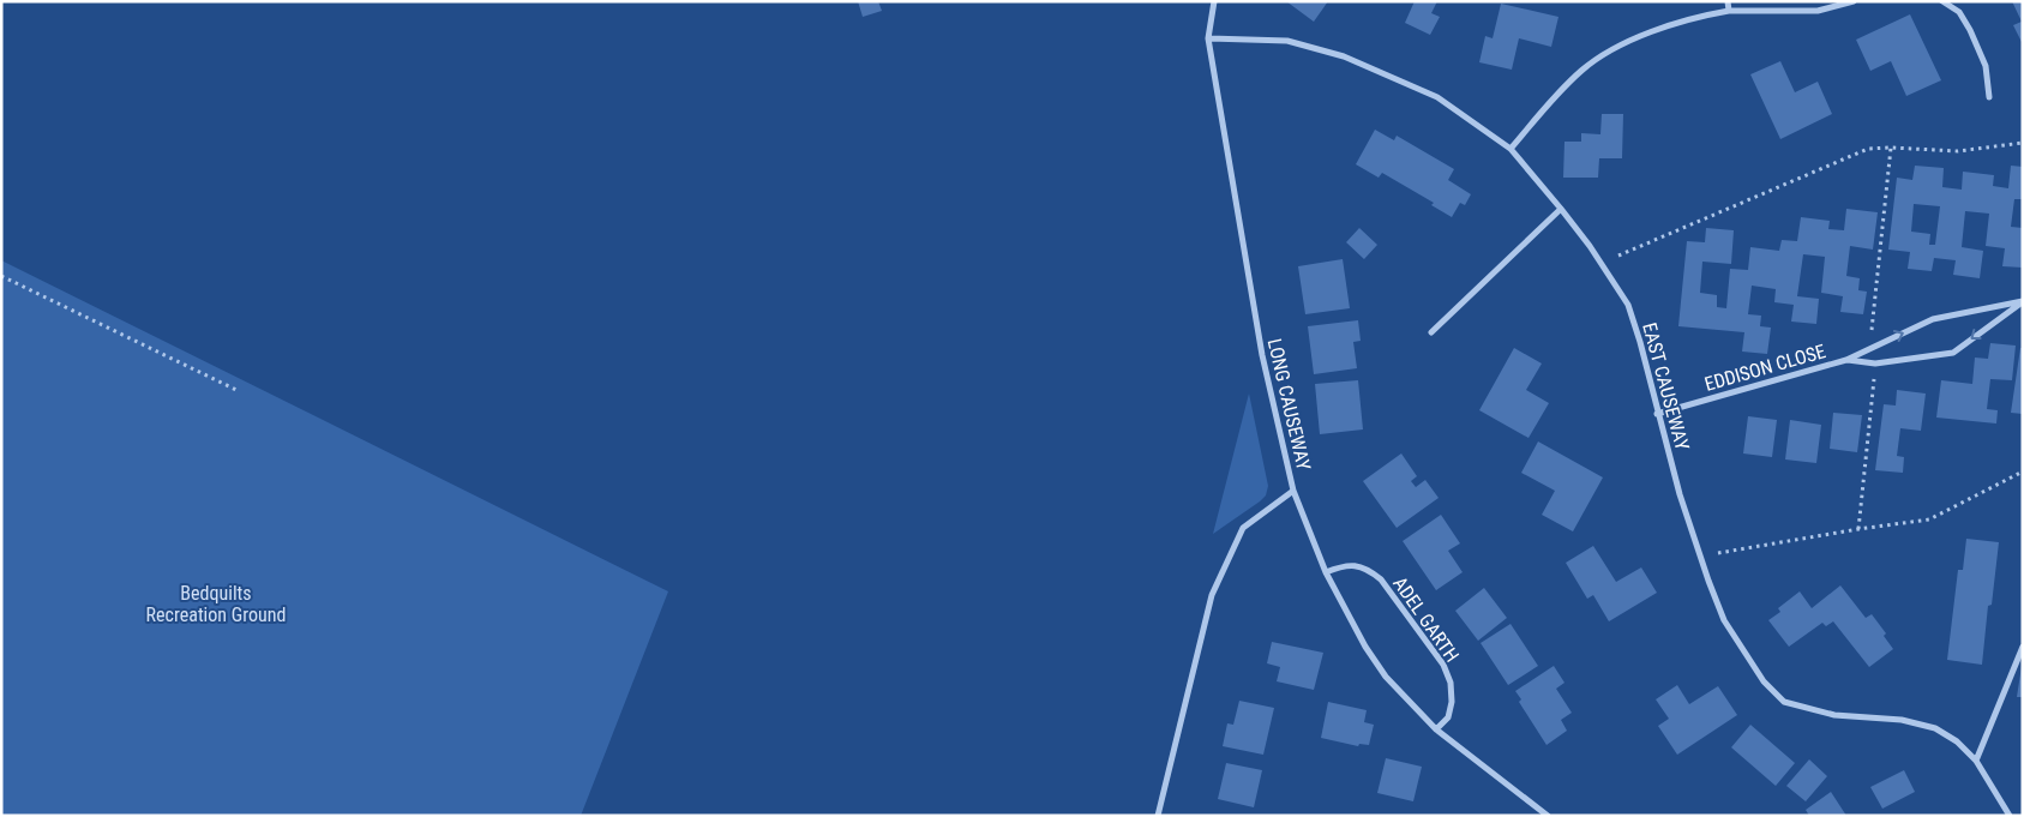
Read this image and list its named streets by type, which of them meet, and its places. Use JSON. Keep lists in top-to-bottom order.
{
  "streets": {
    "street": [
      "EDDISON CLOSE",
      "EAST CAUSEWAY",
      "LONG CAUSEWAY",
      "ADEL GARTH"
    ]
  },
  "crossings": [
    ["EDDISON CLOSE", "EAST CAUSEWAY"],
    ["EAST CAUSEWAY", "LONG CAUSEWAY"]
  ],
  "parks": ["Bedquilts Recreation Ground"]
}
